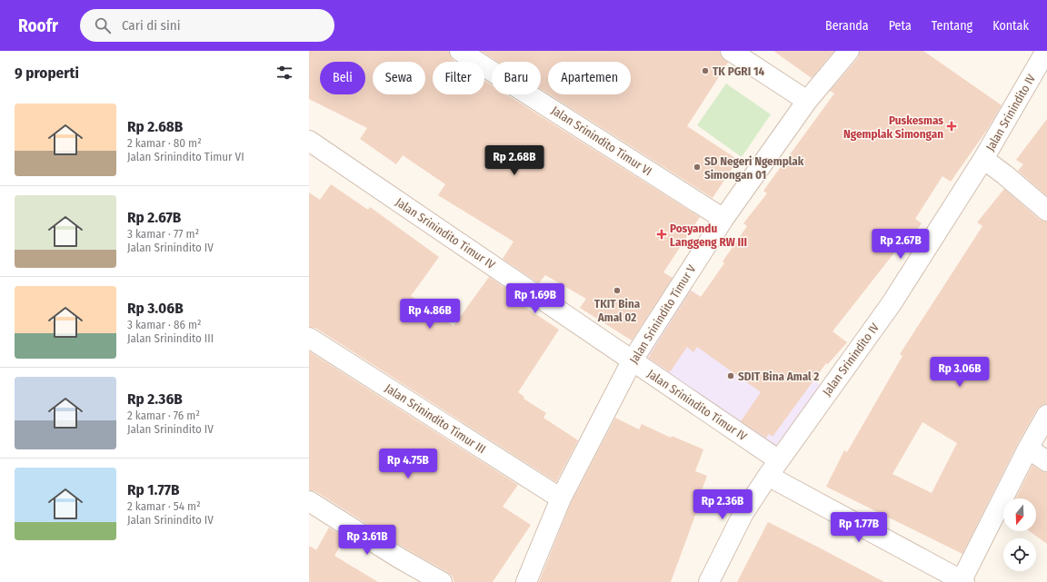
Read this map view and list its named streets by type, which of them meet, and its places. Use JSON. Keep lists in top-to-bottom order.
{
  "streets": {
    "street": [
      "Jalan Srinindito IV",
      "Jalan Srinindito Timur VI",
      "Jalan Srinindito Timur IV",
      "Jalan Srinindito Timur V",
      "Jalan Srinindito Timur III"
    ]
  },
  "crossings": [
    ["Jalan Srinindito IV", "Jalan Srinindito Timur IV"],
    ["Jalan Srinindito Timur VI", "Jalan Srinindito Timur V"],
    ["Jalan Srinindito Timur IV", "Jalan Srinindito Timur V"],
    ["Jalan Srinindito Timur V", "Jalan Srinindito Timur III"]
  ],
  "places": {
    "other": [
      "TK PGRI 14",
      "SD Negeri Ngemplak Simongan 01",
      "TKIT Bina Amal 02",
      "SDIT Bina Amal 2"
    ],
    "health": ["Puskesmas Ngemplak Simongan", "Posyandu Langgeng RW III"]
  },
  "north": "bottom",
  "page": {
    "header": "Roofr",
    "search": "Cari di sini",
    "nav": [
      "Beranda",
      "Peta",
      "Tentang",
      "Kontak"
    ],
    "heading": "9 properti",
    "chip": [
      "Beli",
      "Sewa",
      "Filter",
      "Baru",
      "Apartemen"
    ],
    "list": [
      {
        "name": "Rp 2.68B",
        "note": "2 kamar · 80 m² · Jalan Srinindito Timur VI"
      },
      {
        "name": "Rp 2.67B",
        "note": "3 kamar · 77 m² · Jalan Srinindito IV"
      },
      {
        "name": "Rp 3.06B",
        "note": "3 kamar · 86 m² · Jalan Srinindito III"
      },
      {
        "name": "Rp 2.36B",
        "note": "2 kamar · 76 m² · Jalan Srinindito IV"
      },
      {
        "name": "Rp 1.77B",
        "note": "2 kamar · 54 m² · Jalan Srinindito IV"
      }
    ],
    "price": [
      "Rp 2.68B",
      "Rp 2.67B",
      "Rp 1.69B",
      "Rp 4.86B",
      "Rp 3.06B",
      "Rp 4.75B",
      "Rp 2.36B",
      "Rp 1.77B",
      "Rp 3.61B"
    ]
  }
}
